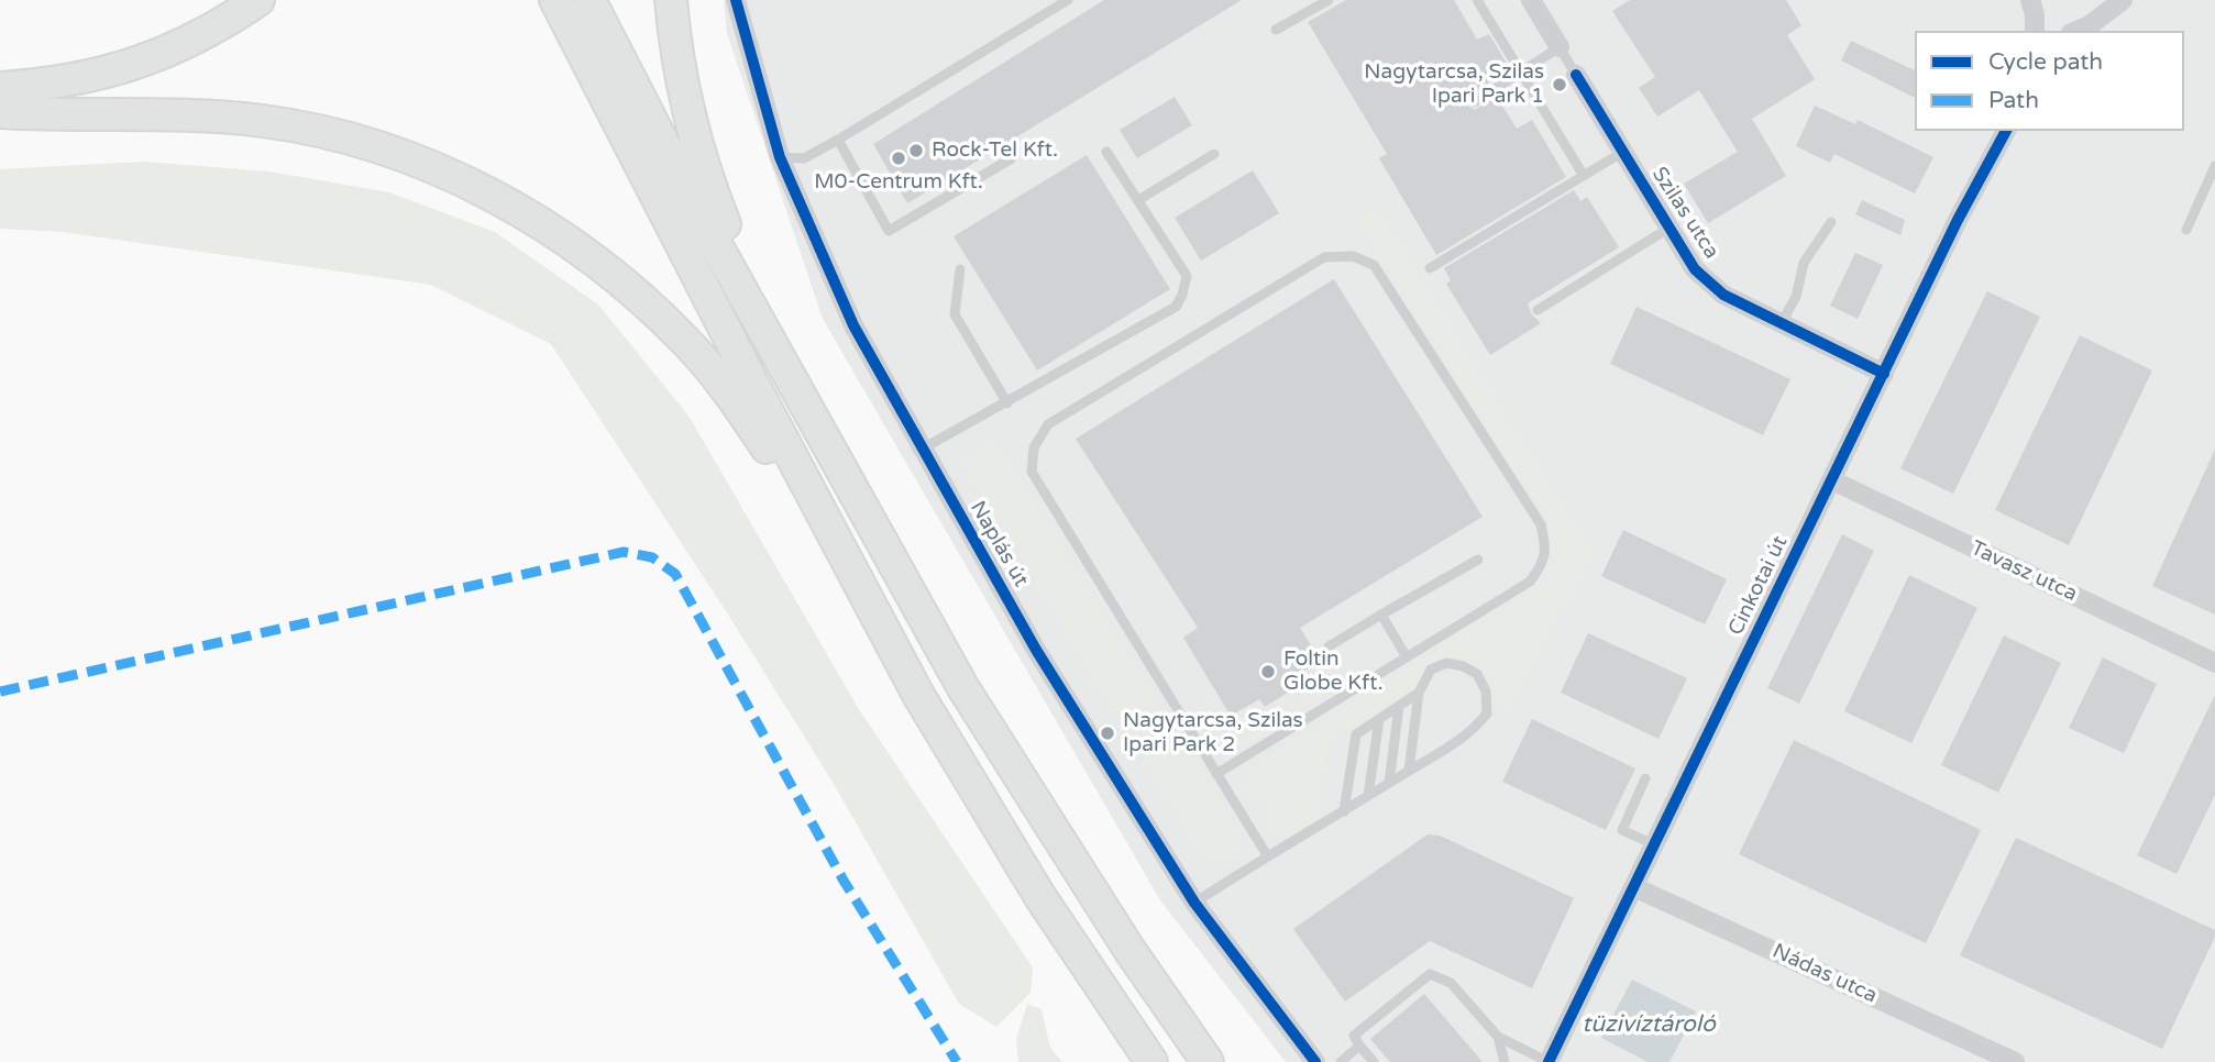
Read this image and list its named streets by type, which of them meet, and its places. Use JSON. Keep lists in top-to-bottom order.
{
  "streets": {
    "street": [
      "Szilas utca",
      "Naplás út",
      "Tavasz utca",
      "Cinkotai út",
      "Nádas utca"
    ]
  },
  "crossings": [
    ["Szilas utca", "Cinkotai út"],
    ["Tavasz utca", "Cinkotai út"],
    ["Cinkotai út", "Nádas utca"]
  ],
  "water": ["tüzivíztároló"],
  "places": [
    "Nagytarcsa, Szilas Ipari Park 1",
    "Rock-Tel Kft.",
    "M0-Centrum Kft.",
    "Foltin Globe Kft.",
    "Nagytarcsa, Szilas Ipari Park 2"
  ],
  "legend": ["Cycle path", "Path"]
}
